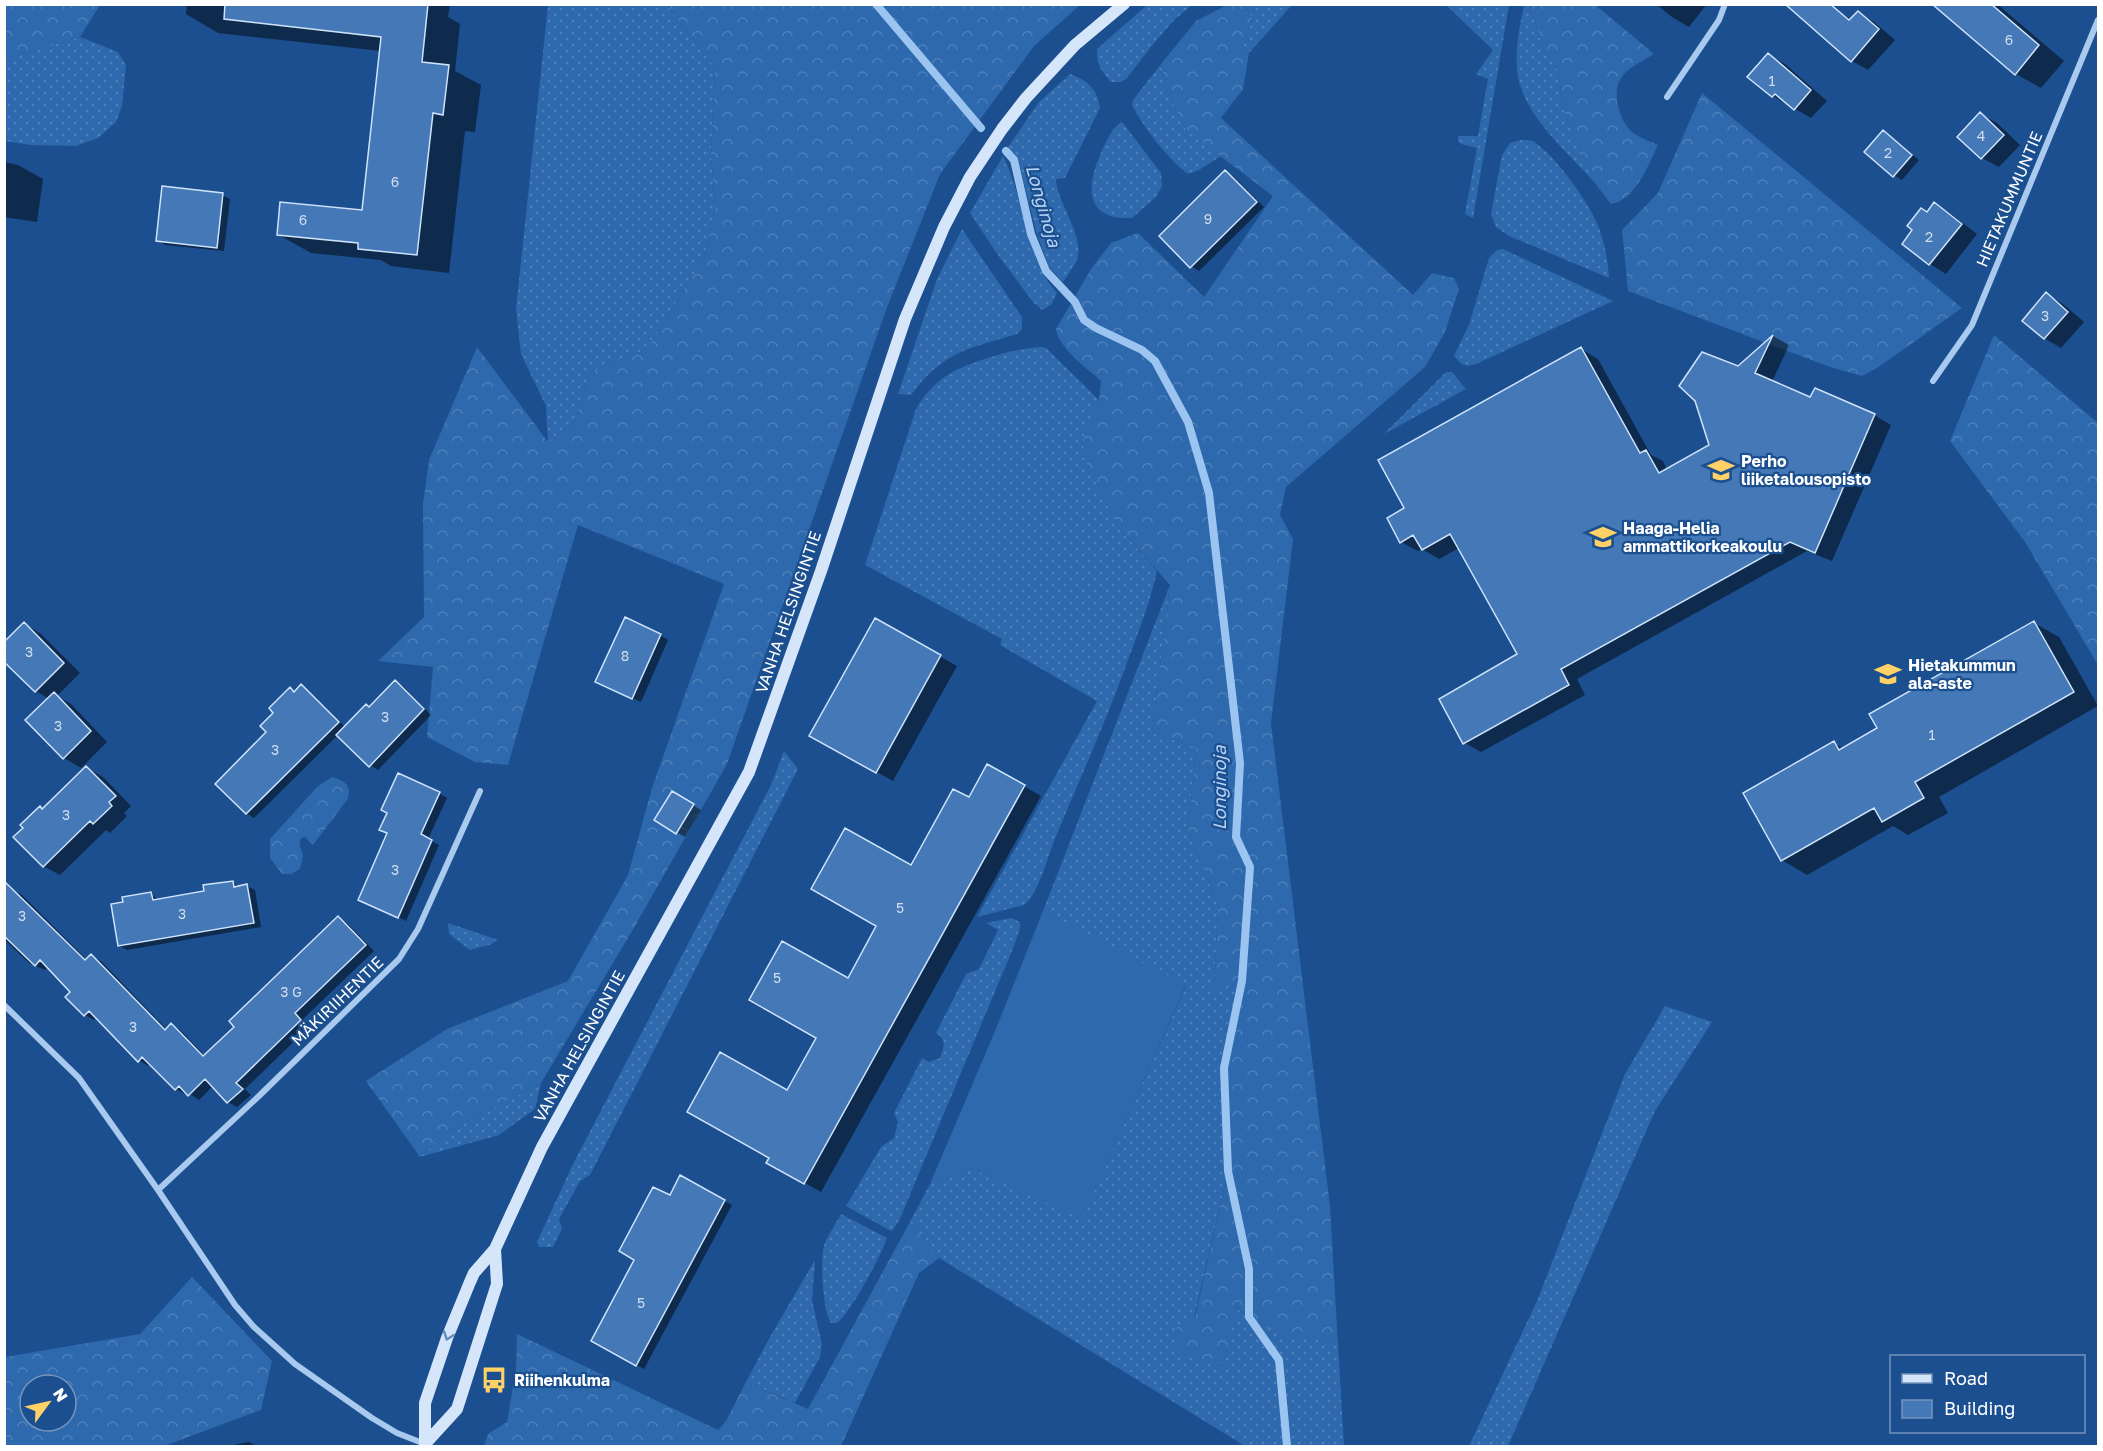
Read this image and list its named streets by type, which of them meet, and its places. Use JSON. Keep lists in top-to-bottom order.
{
  "streets": {
    "main road": ["VANHA HELSINGINTIE"],
    "street": ["HIETAKUMMUNTIE", "MÄKIRIIHENTIE"]
  },
  "water": ["Longinoja"],
  "places": {
    "school or university": ["Perho liiketalousopisto", "Haaga-Helia ammattikorkeakoulu", "Hietakummun ala-aste"],
    "bus stop": ["Riihenkulma"]
  },
  "house_numbers": [
    "6",
    "1",
    "4",
    "2",
    "6",
    "9",
    "6",
    "2",
    "3",
    "3",
    "8",
    "3",
    "3",
    "1",
    "3",
    "3",
    "3",
    "5",
    "3",
    "3",
    "5",
    "3 G",
    "3",
    "5"
  ],
  "legend": ["Road", "Building"],
  "north": "top right"
}
